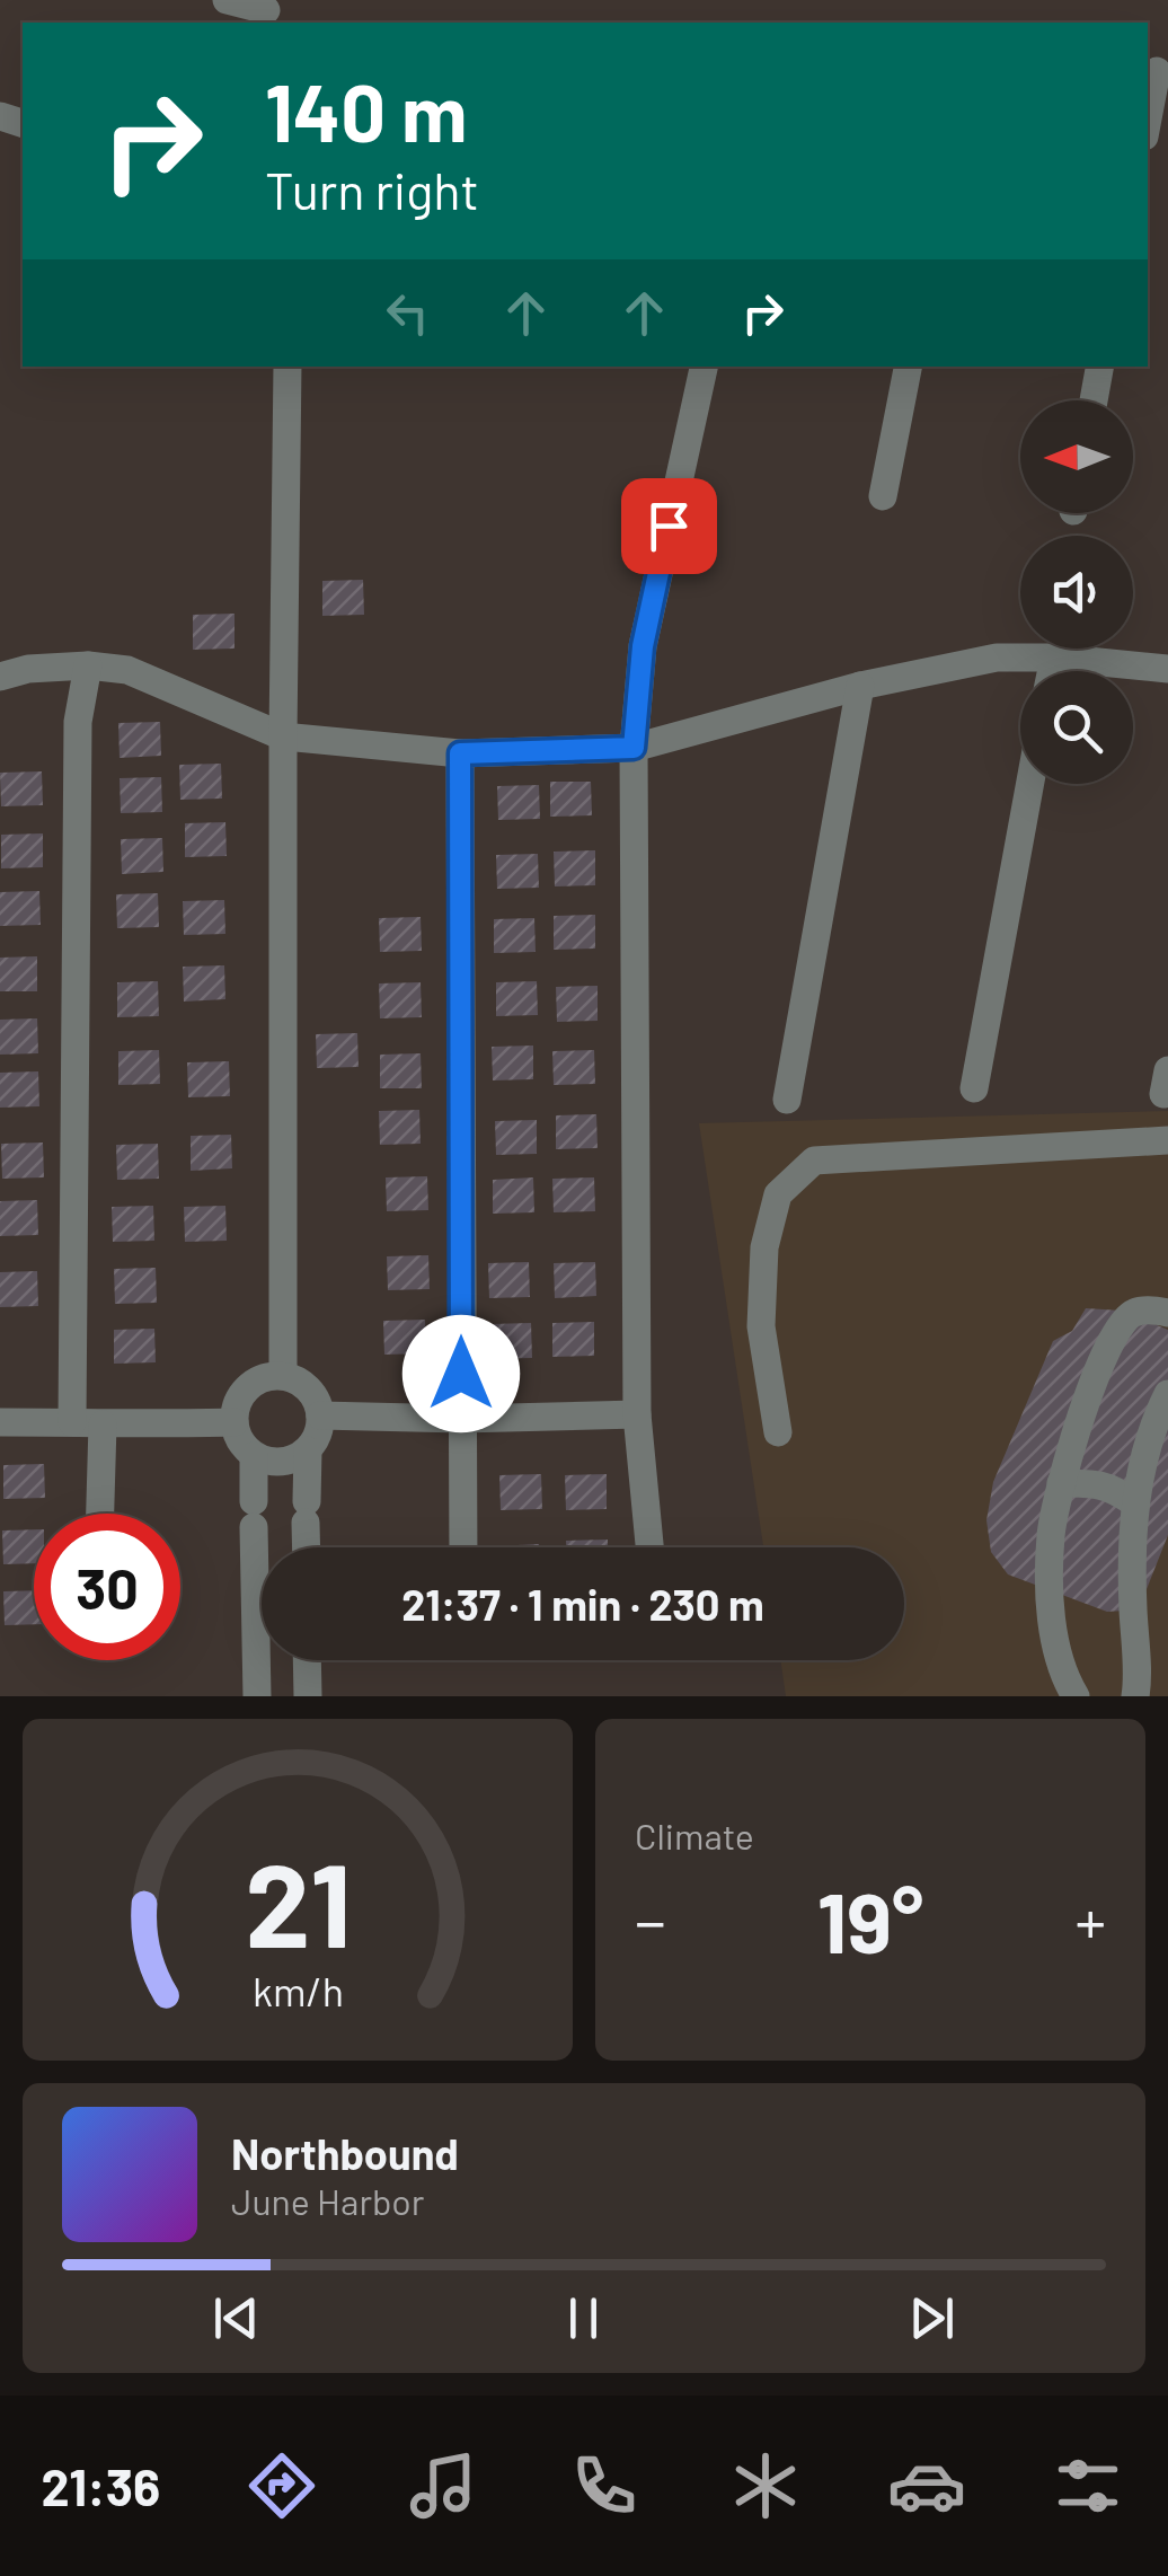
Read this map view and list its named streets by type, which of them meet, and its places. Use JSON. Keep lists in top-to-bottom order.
{
  "north": "left",
  "page": {
    "turn": ["140 m", "Turn right"],
    "limit": "30",
    "trip": "21:37 · 1 min · 230 m",
    "tile": "Climate",
    "heat": ["−", "19°", "+"],
    "song": ["Northbound", "June Harbor"],
    "tabs": "21:36",
    "gauge": ["21", "km/h"]
  }
}
